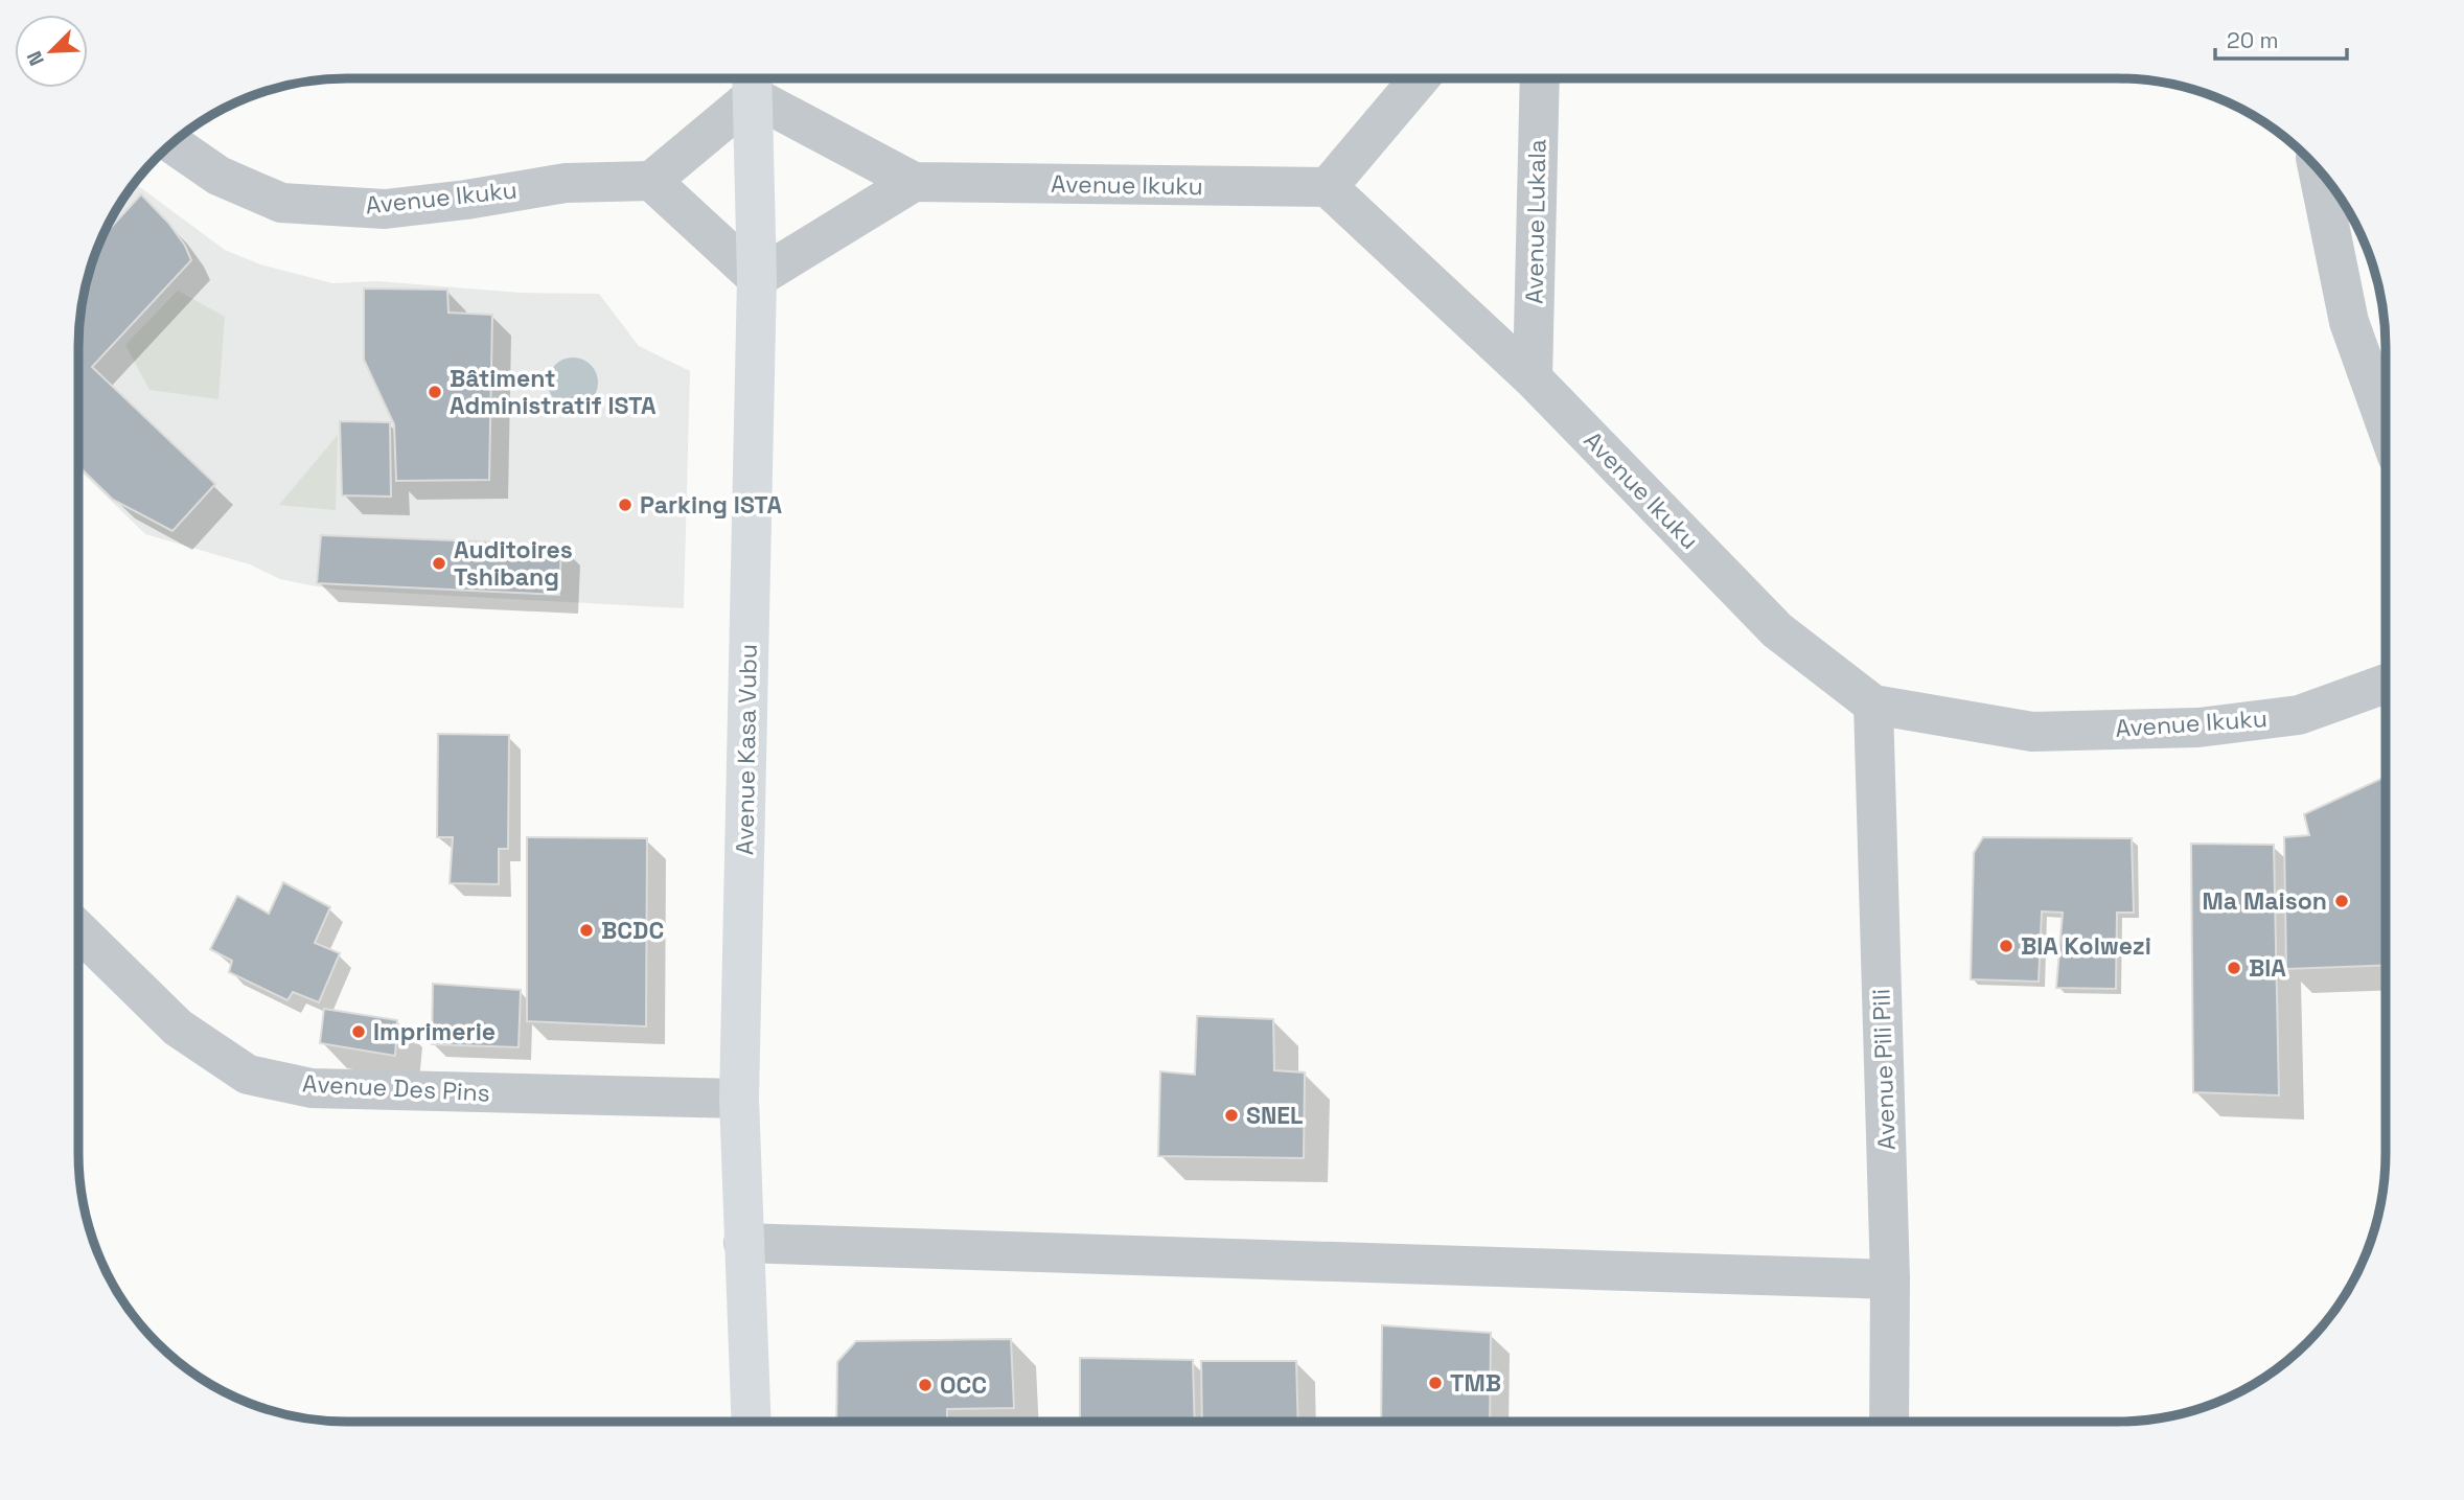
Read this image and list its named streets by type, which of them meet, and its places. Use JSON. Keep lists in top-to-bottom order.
{
  "streets": {
    "street": [
      "Avenue Ikuku",
      "Avenue Lukala",
      "Avenue Kasa Vubu",
      "Avenue Pili Pili",
      "Avenue Des Pins"
    ]
  },
  "crossings": [
    ["Avenue Ikuku", "Avenue Lukala"],
    ["Avenue Ikuku", "Avenue Pili Pili"],
    ["Avenue Kasa Vubu", "Avenue Des Pins"]
  ],
  "places": [
    "Bâtiment Administratif ISTA",
    "Parking ISTA",
    "Auditoires Tshibang",
    "Ma Maison",
    "BCDC",
    "BIA Kolwezi",
    "BIA",
    "Imprimerie",
    "SNEL",
    "TMB",
    "OCC"
  ],
  "scale_bar": "20 m",
  "north": "bottom left"
}
